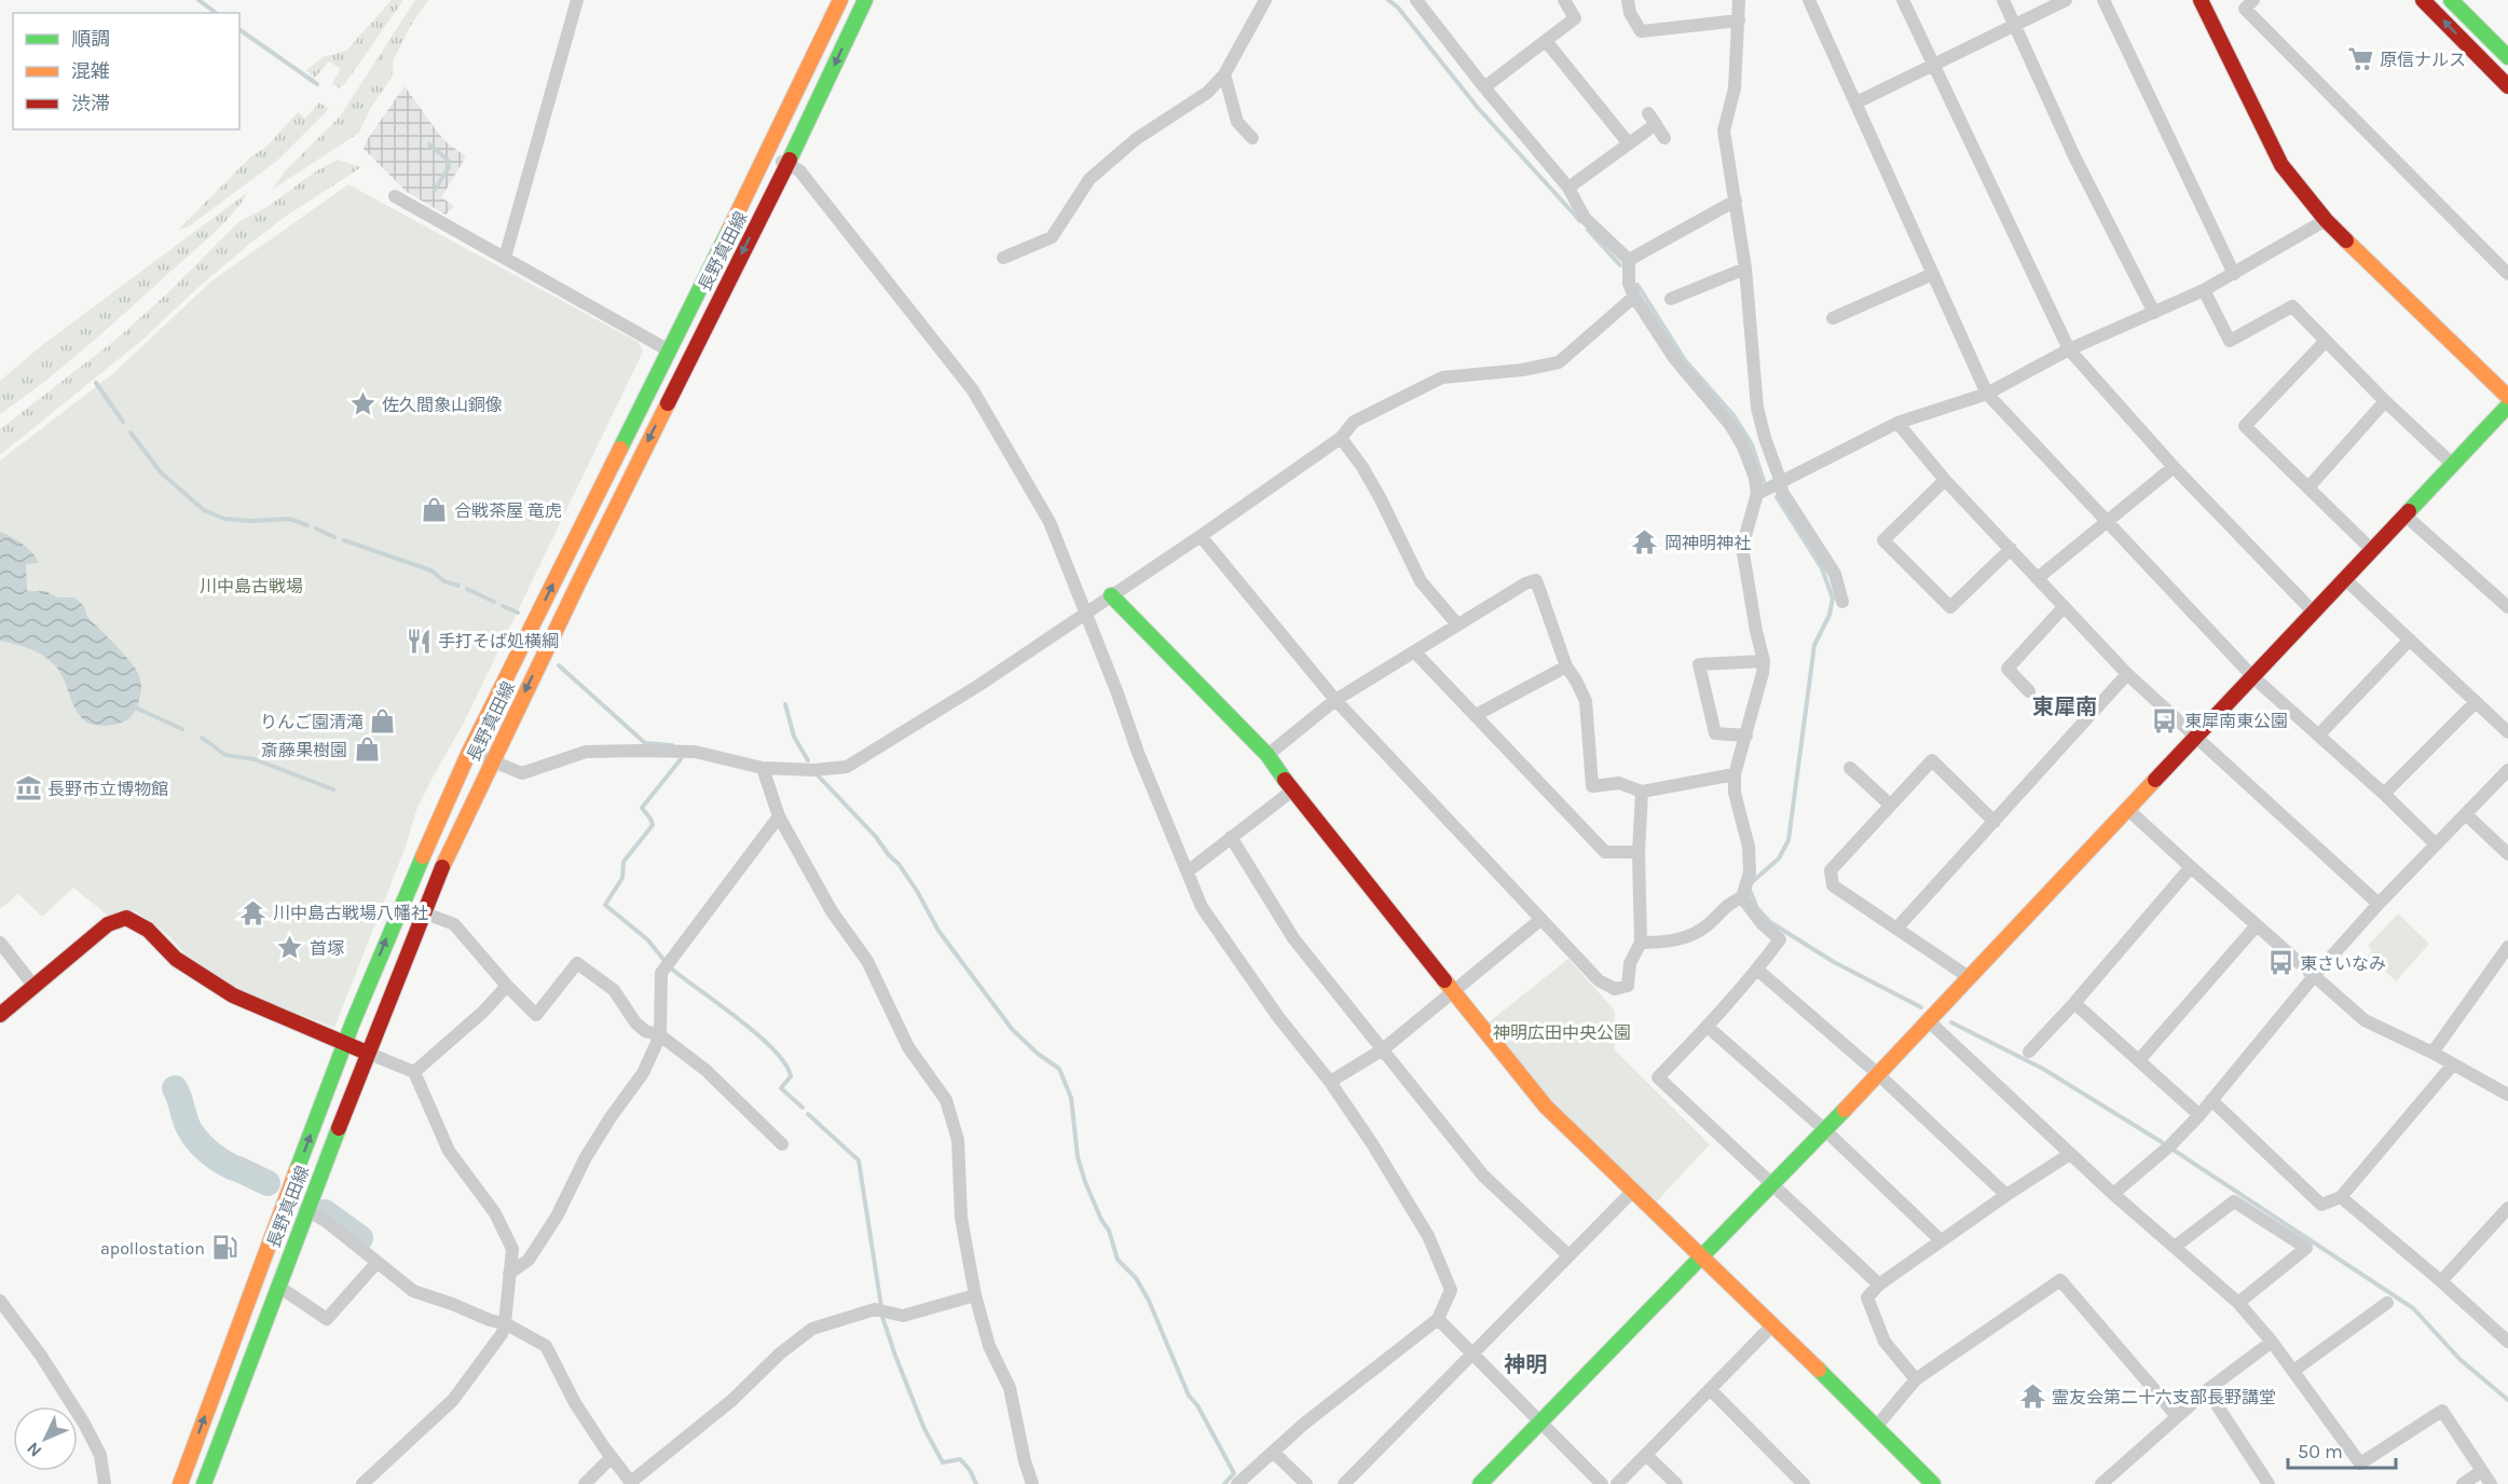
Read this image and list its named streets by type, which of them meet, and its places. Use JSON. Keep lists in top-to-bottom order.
{
  "streets": {
    "street": ["長野真田線"]
  },
  "districts": ["東犀南", "神明"],
  "parks": ["川中島古戦場", "神明広田中央公園"],
  "places": {
    "supermarket": ["原信ナルス"],
    "place": ["佐久間象山銅像", "首塚"],
    "shop": ["合戦茶屋 竜虎", "りんご園清滝", "斎藤果樹園"],
    "temple": ["岡神明神社", "川中島古戦場八幡社", "霊友会第二十六支部長野講堂"],
    "restaurant": ["手打そば処横綱"],
    "bus stop": ["東犀南東公園", "東さいなみ"],
    "museum": ["長野市立博物館"],
    "fuel station": ["apollostation"]
  },
  "legend": ["順調", "混雑", "渋滞"],
  "scale_bar": "50 m",
  "north": "bottom left"
}
